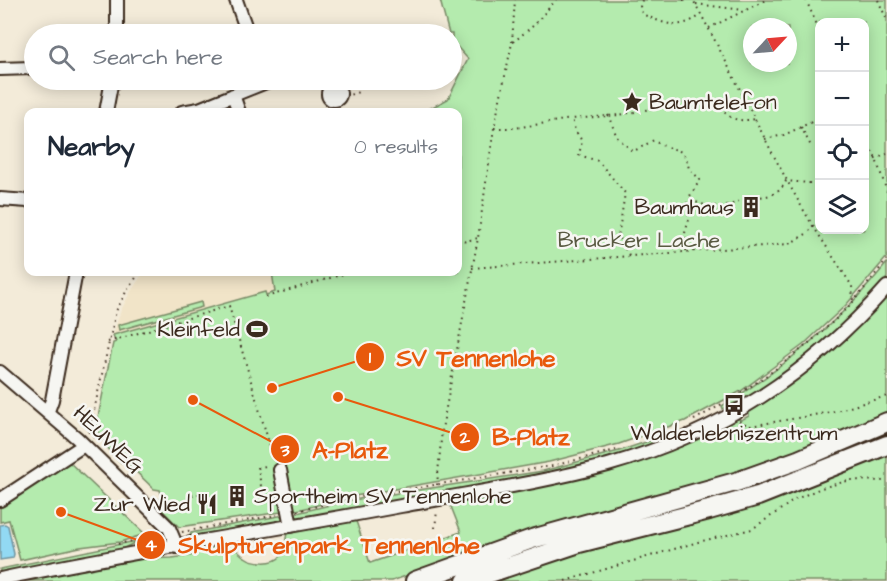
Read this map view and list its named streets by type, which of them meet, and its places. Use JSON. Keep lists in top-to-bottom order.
{
  "streets": {
    "street": ["HEUWEG"]
  },
  "parks": ["Brucker Lache"],
  "places": {
    "place": ["Baumtelefon"],
    "building": ["Baumhaus", "Sportheim SV Tennenlohe"],
    "sports": ["Kleinfeld"],
    "other": [
      "SV Tennenlohe",
      "B-Platz",
      "A-Platz",
      "Skulpturenpark Tennenlohe"
    ],
    "bus stop": ["Walderlebniszentrum"],
    "restaurant": ["Zur Wied"]
  },
  "north": "top right",
  "page": {
    "map_buttons": ["+", "−"],
    "search": "Search here",
    "heading": ["Nearby", "0 results"]
  }
}
